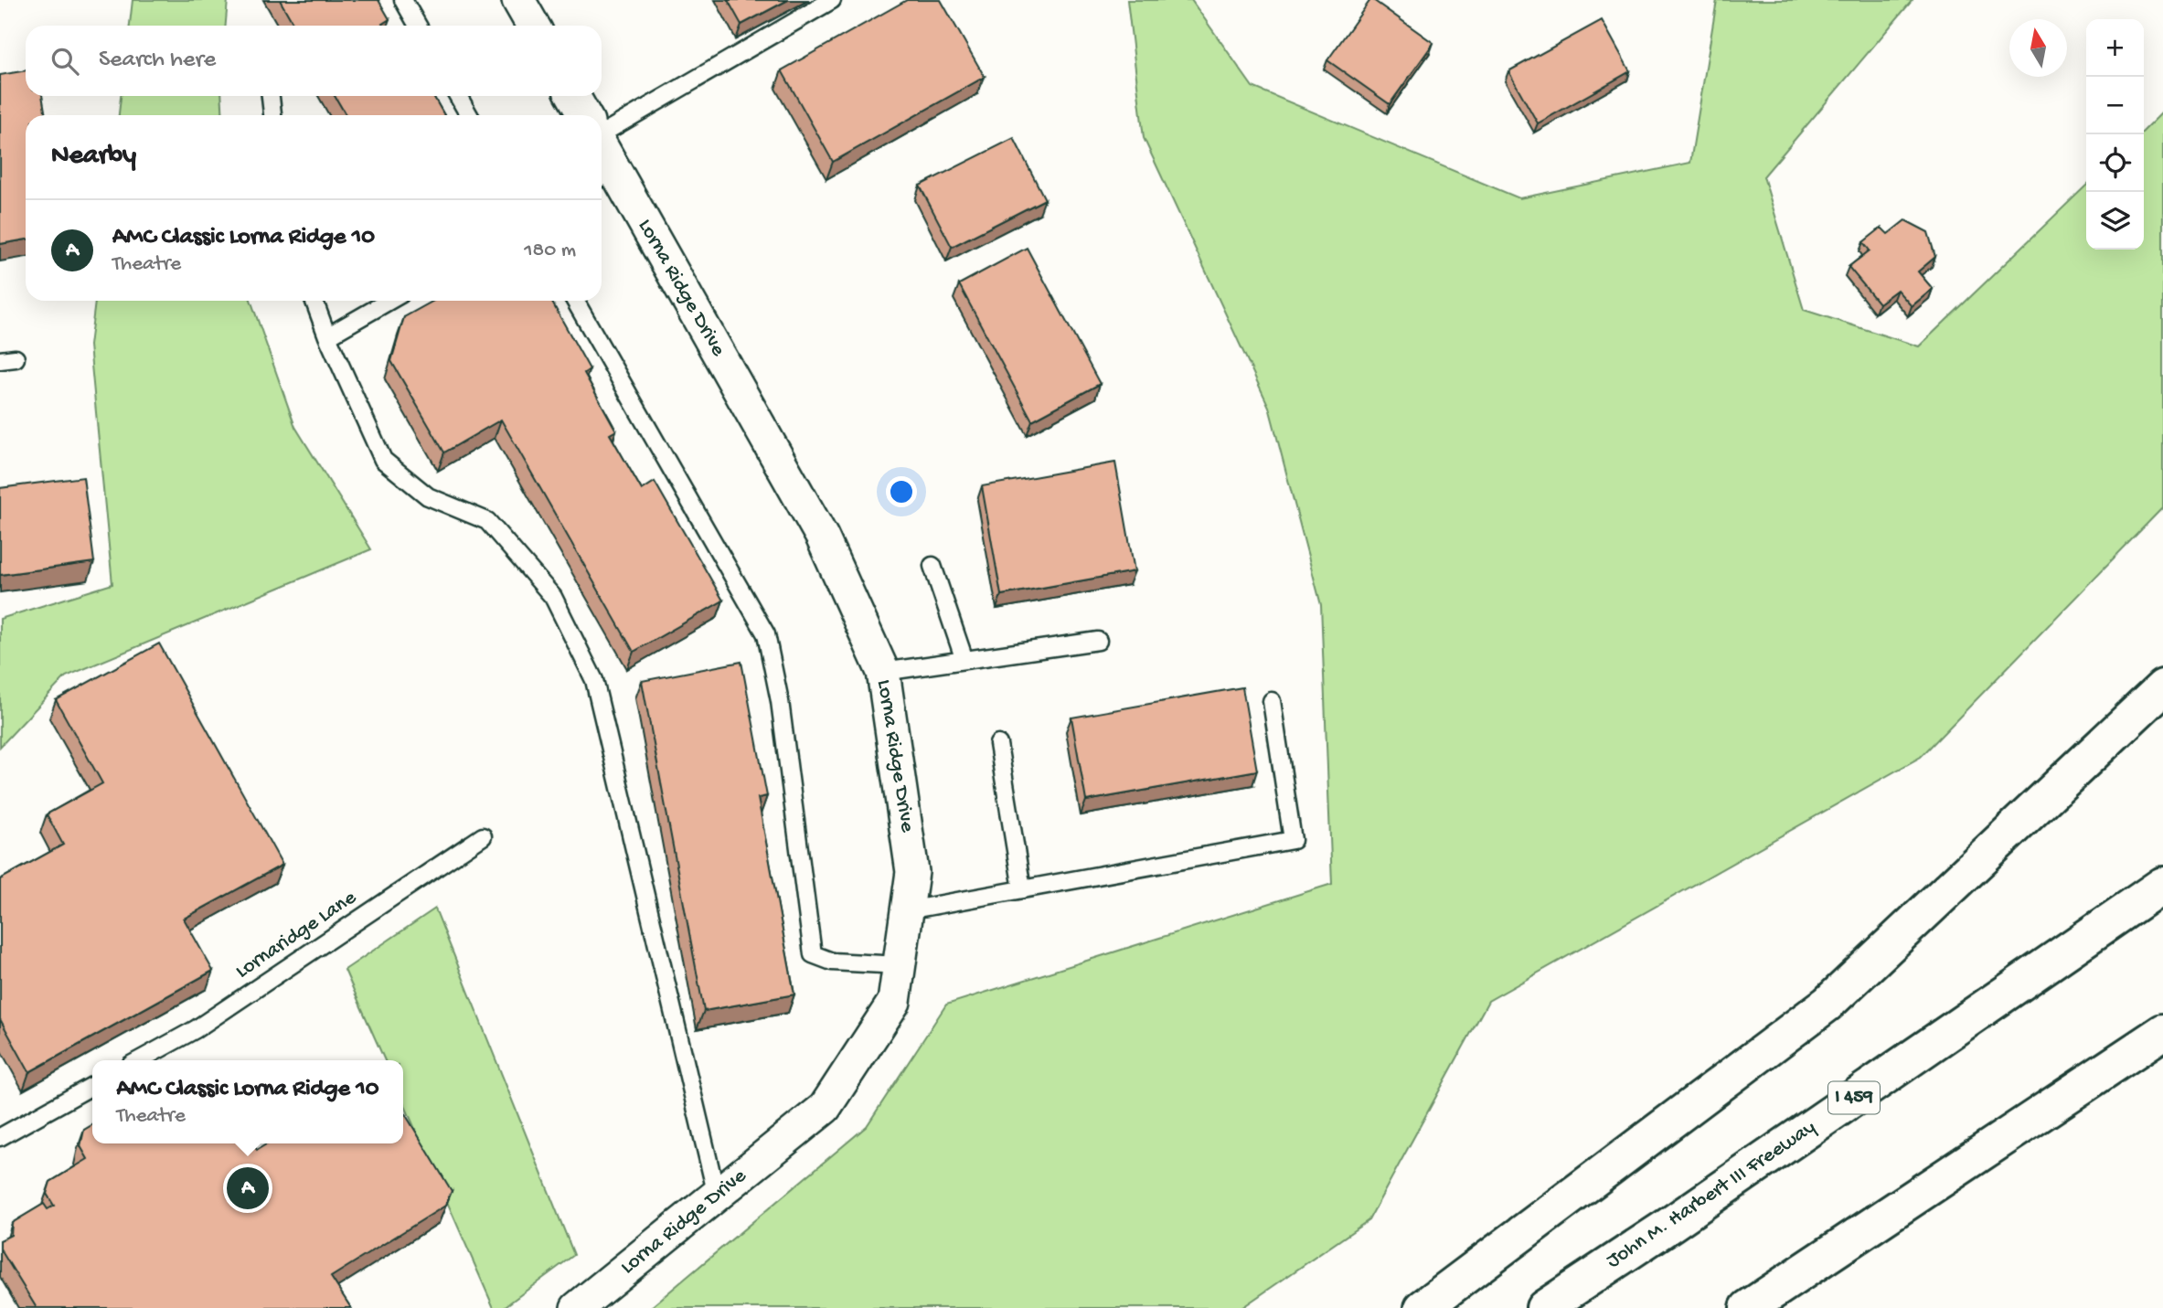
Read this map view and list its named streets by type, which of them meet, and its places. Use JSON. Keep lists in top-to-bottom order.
{
  "streets": {
    "highway": ["I 459", "John M. Harbert III Freeway"],
    "street": ["Lorna Ridge Drive"],
    "lane": ["Lornaridge Lane"]
  },
  "north": "top",
  "page": {
    "map_buttons": ["+", "−"],
    "search": "Search here",
    "heading": "Nearby",
    "list": [
      {
        "mark": "A",
        "name": "AMC Classic Lorna Ridge 10",
        "note": "Theatre",
        "value": "180 m"
      }
    ],
    "popup": ["AMC Classic Lorna Ridge 10", "Theatre"],
    "pins": "A"
  }
}
